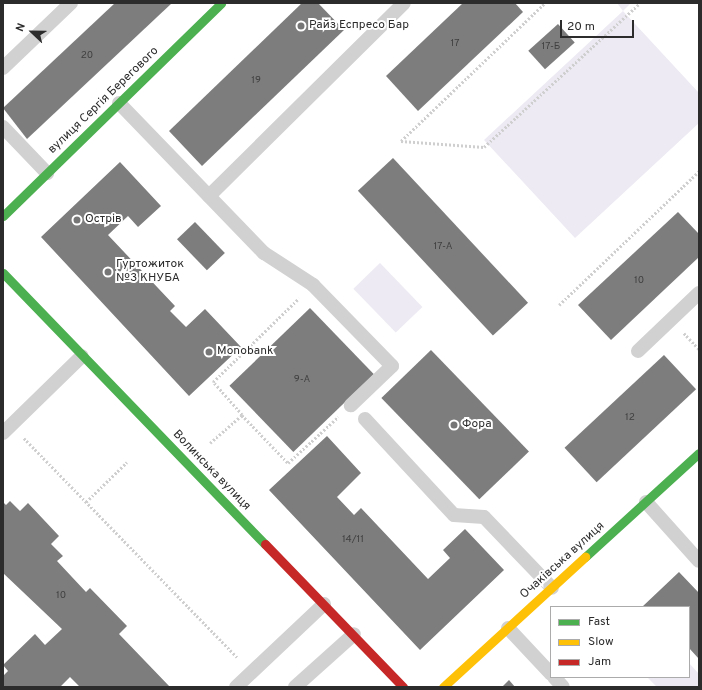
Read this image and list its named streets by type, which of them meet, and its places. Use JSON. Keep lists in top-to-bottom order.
{
  "streets": {
    "street": ["вулиця Сергія Берегового", "Волинська вулиця", "Очаківська вулиця"]
  },
  "places": [
    "Райз Еспресо Бар",
    "Острів",
    "Гуртожиток №3 КНУБА",
    "Monobank",
    "Фора"
  ],
  "house_numbers": [
    "17",
    "17-Б",
    "20",
    "19",
    "17-А",
    "10",
    "9-А",
    "12",
    "14/11",
    "10"
  ],
  "legend": ["Fast", "Slow", "Jam"],
  "scale_bar": "20 m",
  "north": "left"
}
